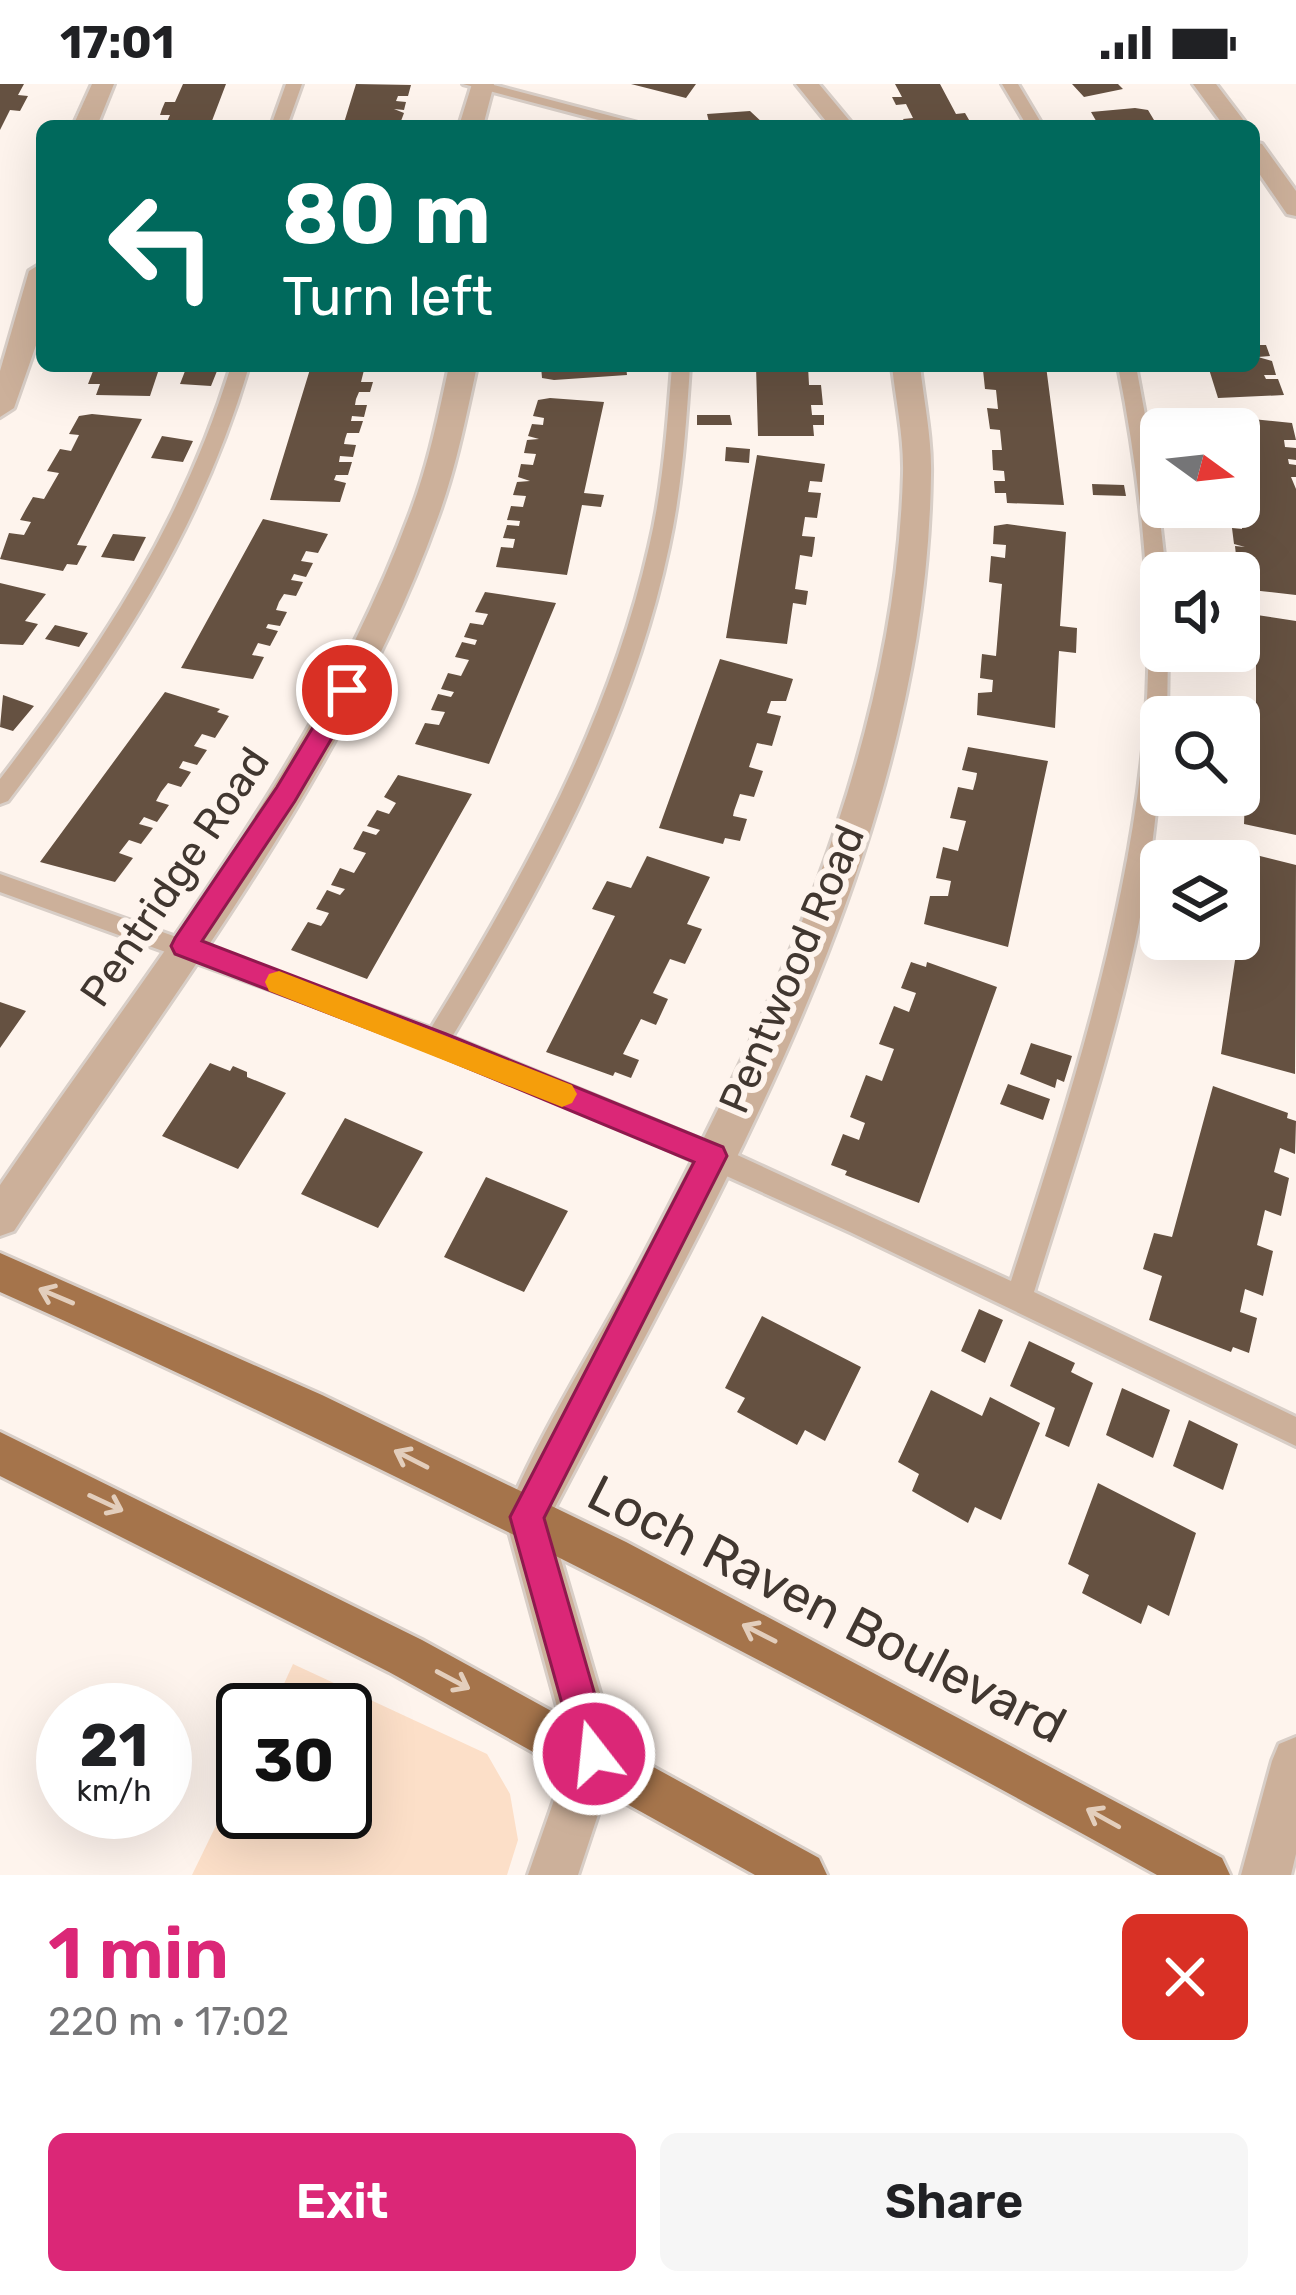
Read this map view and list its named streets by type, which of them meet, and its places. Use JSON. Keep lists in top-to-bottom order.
{
  "streets": {
    "main road": ["Loch Raven Boulevard"],
    "street": ["Pentridge Road", "Pentwood Road"]
  },
  "crossings": [
    ["Pentwood Road", "Loch Raven Boulevard"]
  ],
  "north": "right",
  "page": {
    "status": "17:01",
    "turn": ["80 m", "Turn left"],
    "speed": "21 km/h",
    "limit": "30",
    "heading": ["1 min", "220 m · 17:02"],
    "buttons": ["Exit", "Share"]
  }
}
